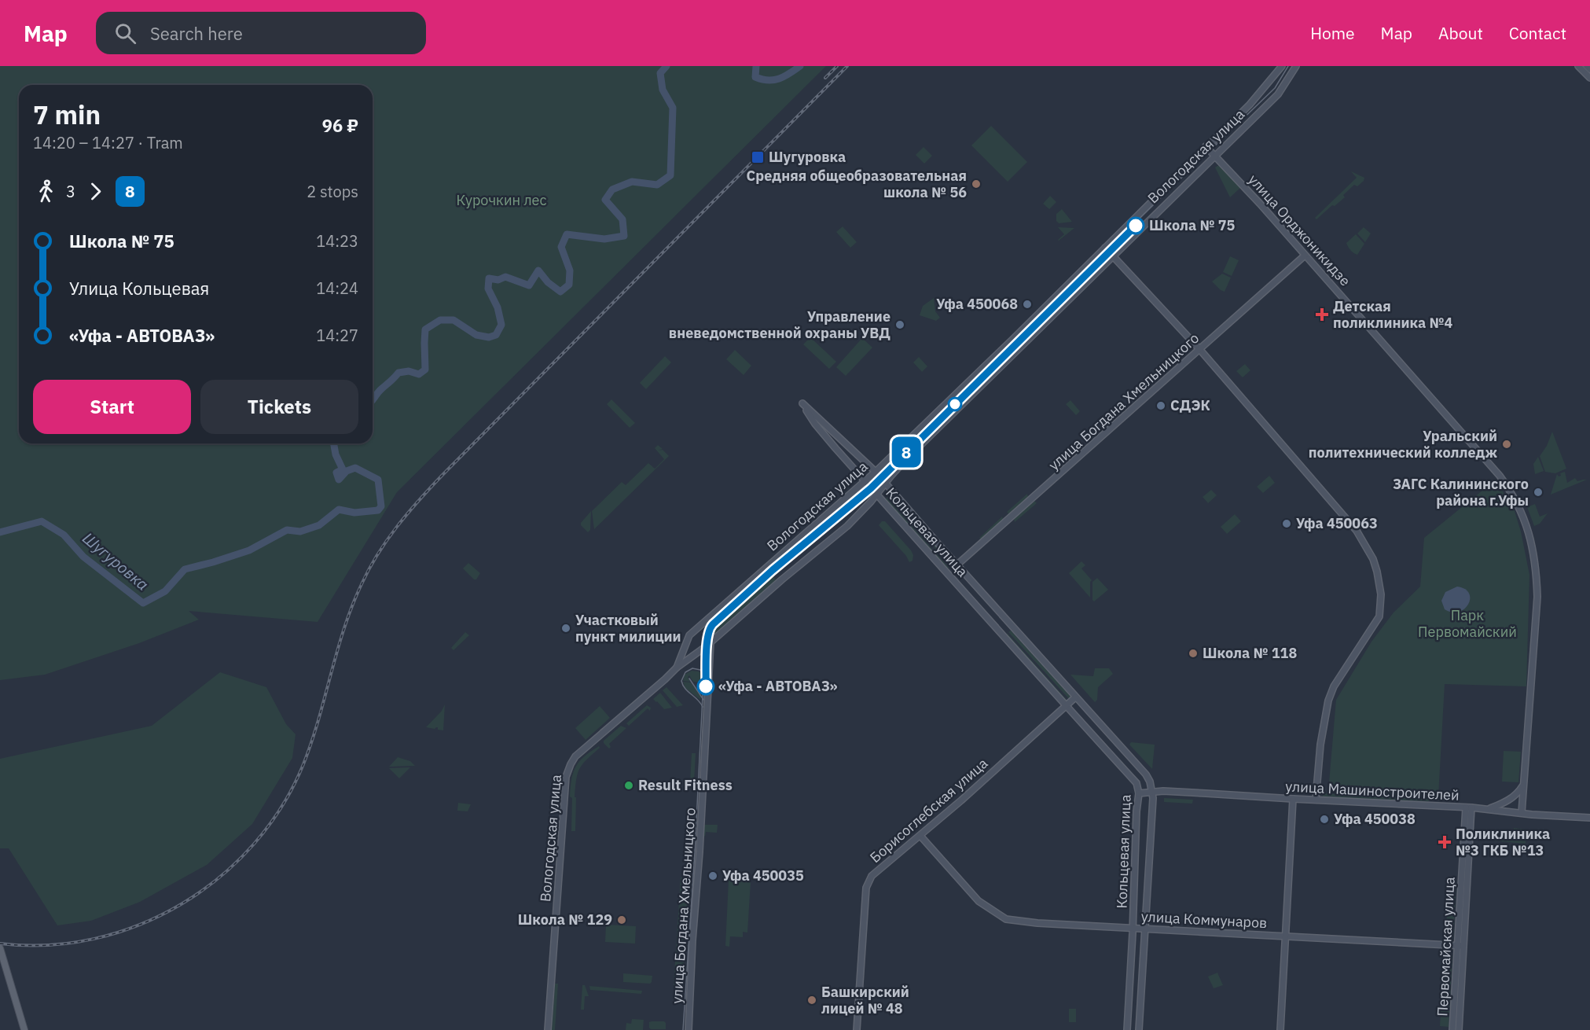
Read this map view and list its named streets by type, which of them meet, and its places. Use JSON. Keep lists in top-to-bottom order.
{
  "streets": {
    "main road": [
      "Вологодская улица",
      "улица Орджоникидзе",
      "улица Богдана Хмельницкого",
      "Кольцевая улица",
      "улица Машиностроителей",
      "Борисоглебская улица",
      "улица Коммунаров",
      "Первомайская улица"
    ]
  },
  "crossings": [
    ["Вологодская улица", "улица Орджоникидзе"],
    ["Вологодская улица", "улица Богдана Хмельницкого"],
    ["Вологодская улица", "Кольцевая улица"],
    ["улица Орджоникидзе", "улица Богдана Хмельницкого"],
    ["улица Орджоникидзе", "улица Машиностроителей"],
    ["улица Богдана Хмельницкого", "Кольцевая улица"],
    ["Кольцевая улица", "улица Машиностроителей"],
    ["Кольцевая улица", "Борисоглебская улица"],
    ["Кольцевая улица", "улица Коммунаров"],
    ["улица Машиностроителей", "Первомайская улица"],
    ["Борисоглебская улица", "улица Коммунаров"],
    ["улица Коммунаров", "Первомайская улица"]
  ],
  "water": ["Шугуровка"],
  "parks": ["Курочкин лес", "Парк Первомайский"],
  "places": {
    "transit": ["Шугуровка"],
    "other": [
      "Средняя общеобразовательная школа № 56",
      "Школа № 75",
      "Уфа 450068",
      "Управление вневедомственной охраны УВД",
      "СДЭК",
      "Уральский политехнический колледж",
      "ЗАГС Калининского района г.Уфы",
      "Уфа 450063",
      "Участковый пункт милиции",
      "Школа № 118",
      "«Уфа - АВТОВАЗ»",
      "Result Fitness",
      "Уфа 450038",
      "Уфа 450035",
      "Школа № 129",
      "Башкирский лицей № 48"
    ],
    "health": ["Детская поликлиника №4", "Поликлиника №3 ГКБ №13"]
  },
  "lines": ["tram line 8"],
  "page": {
    "header": "Map",
    "search": "Search here",
    "nav": [
      "Home",
      "Map",
      "About",
      "Contact"
    ],
    "on_map": "8",
    "heading": ["7 min", "14:20 – 14:27 · Tram", "96 ₽"],
    "legs": ["3", "8", "2 stops"],
    "list": [
      {
        "name": "Школа № 75",
        "value": "14:23"
      },
      {
        "name": "Улица Кольцевая",
        "value": "14:24"
      },
      {
        "name": "«Уфа - АВТОВАЗ»",
        "value": "14:27"
      }
    ],
    "buttons": ["Start", "Tickets"]
  }
}
